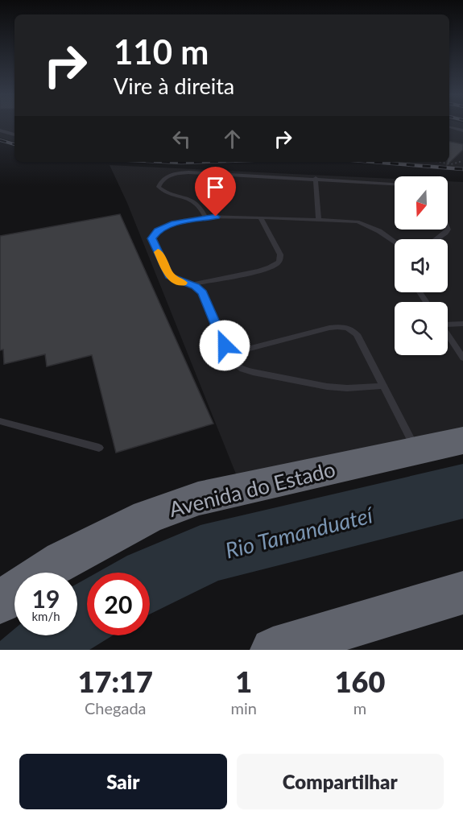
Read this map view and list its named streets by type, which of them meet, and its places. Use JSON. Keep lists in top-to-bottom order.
{
  "streets": {
    "highway": ["Avenida do Estado"]
  },
  "water": ["Rio Tamanduateí"],
  "north": "bottom",
  "page": {
    "turn": ["110 m", "Vire à direita"],
    "speed": "19 km/h",
    "limit": "20",
    "eta": [
      "17:17",
      "Chegada",
      "1",
      "min",
      "160",
      "m"
    ],
    "buttons": ["Sair", "Compartilhar"]
  }
}
